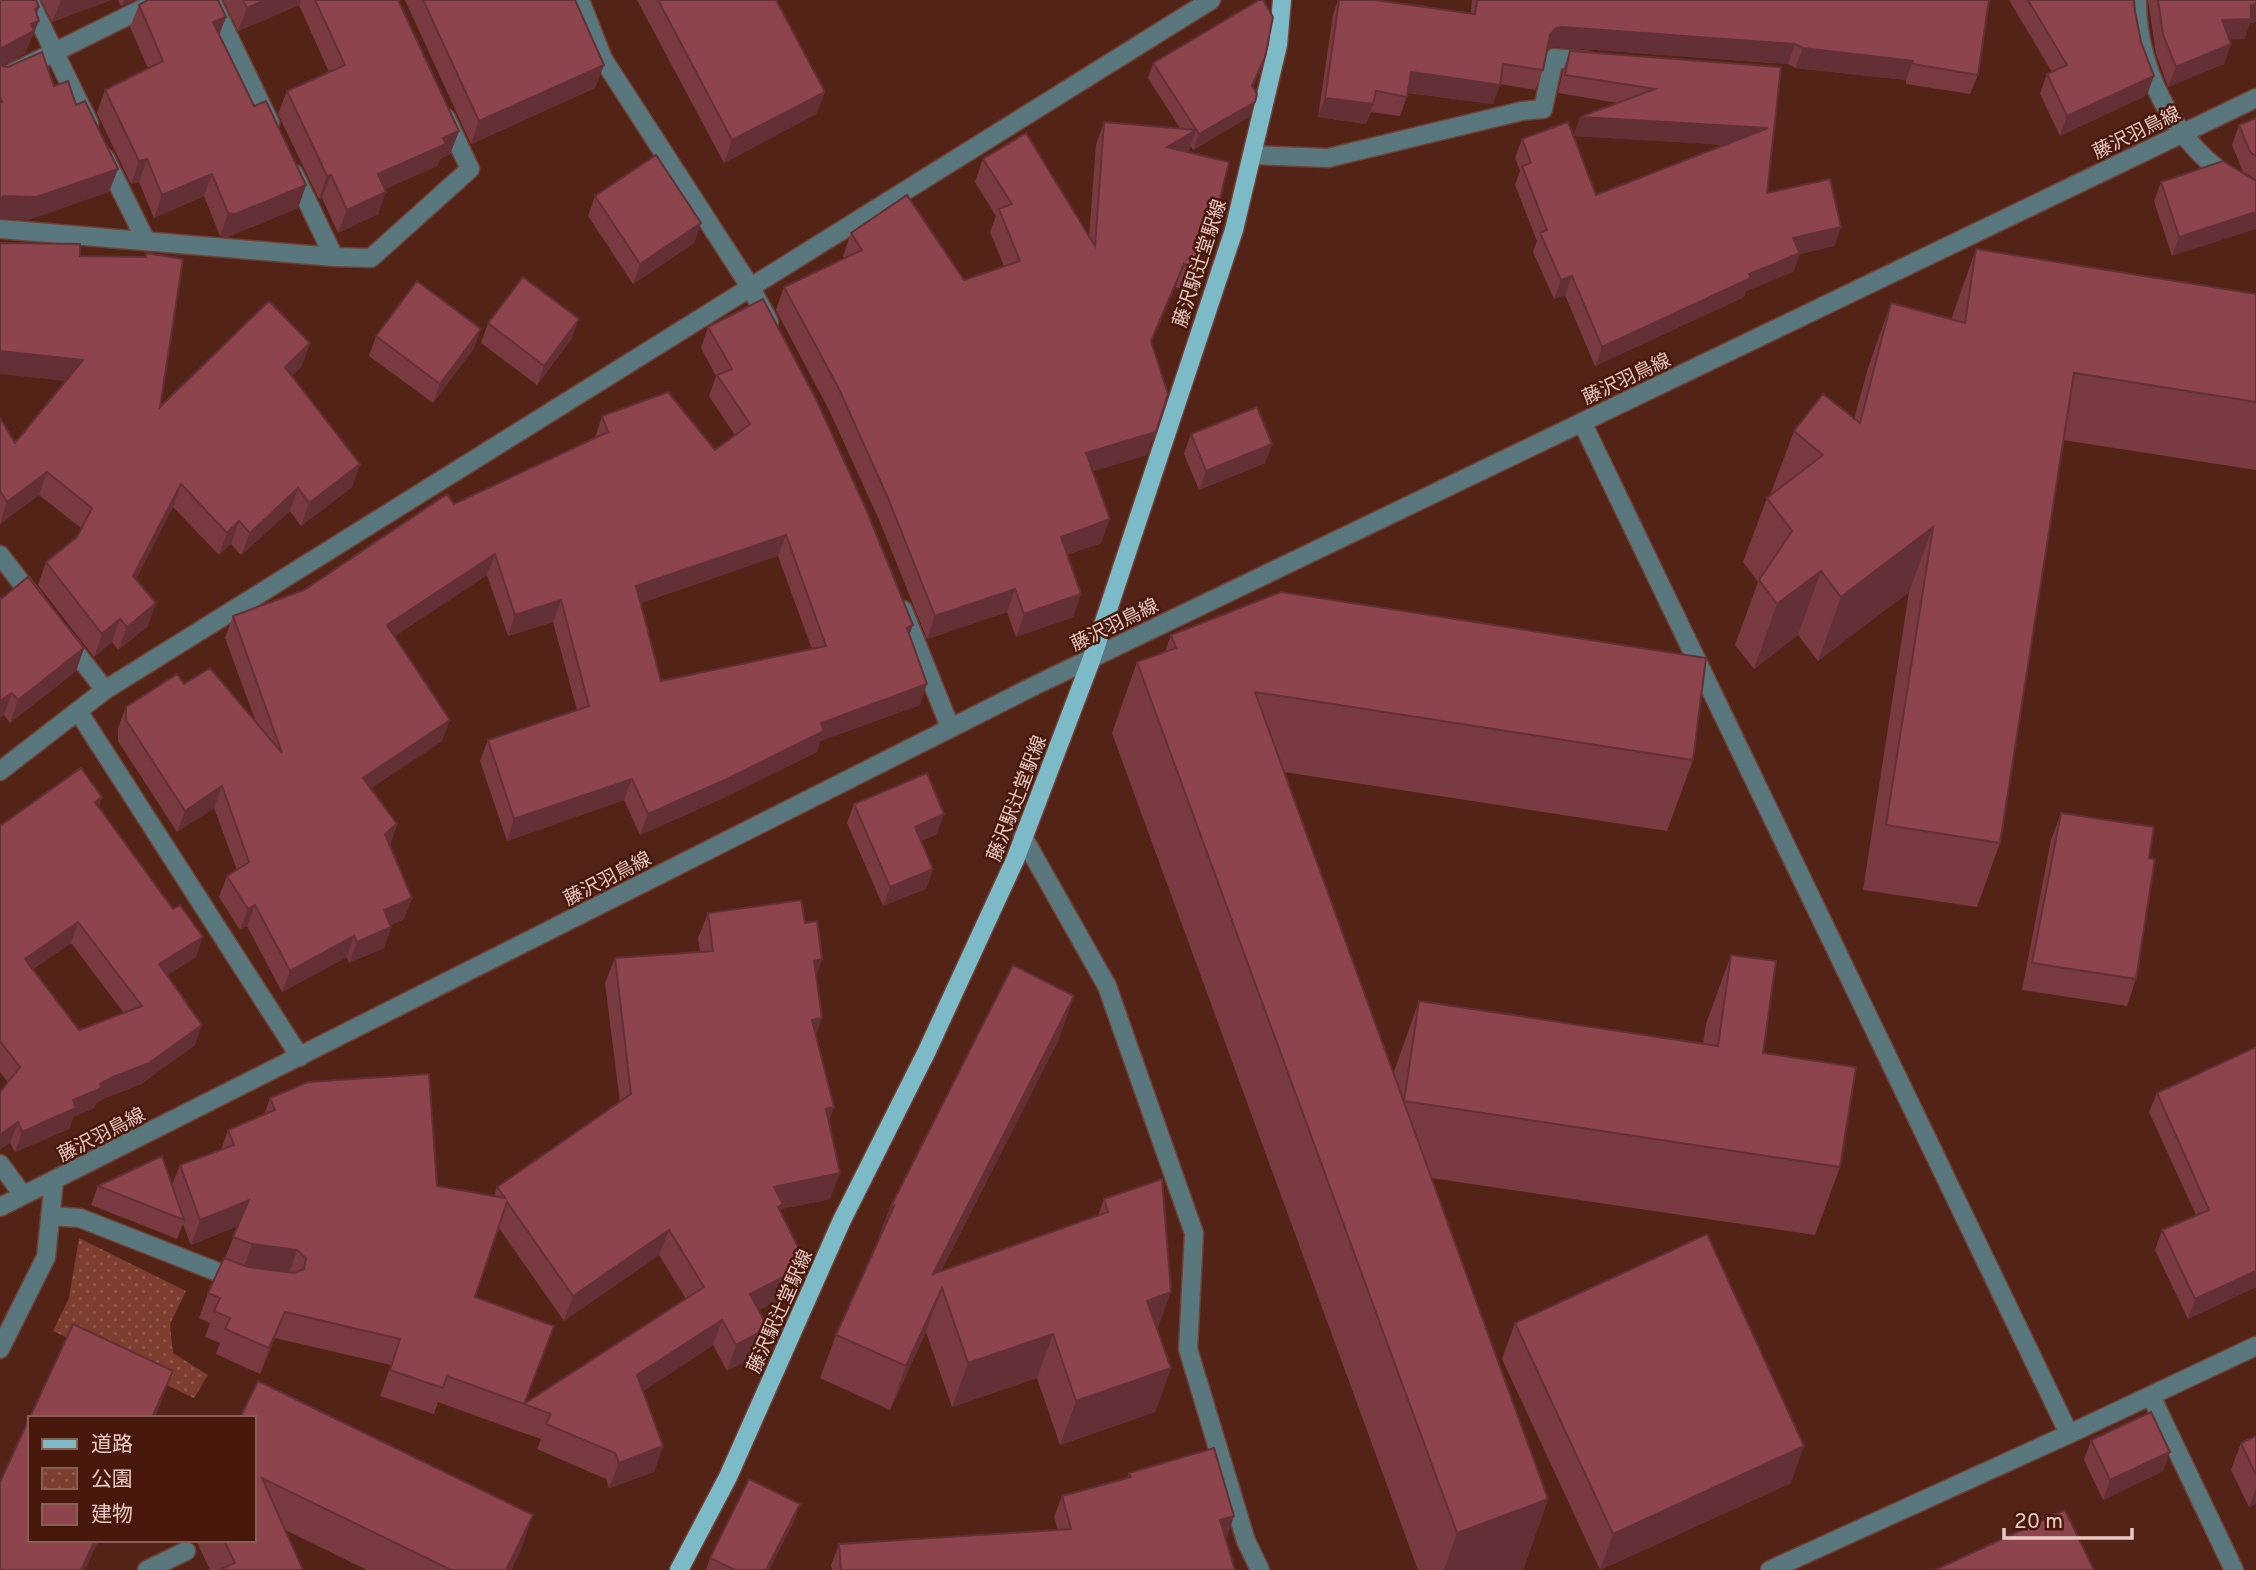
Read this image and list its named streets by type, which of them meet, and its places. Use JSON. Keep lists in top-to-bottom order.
{
  "streets": {
    "main road": ["藤沢駅辻堂駅線"],
    "street": ["藤沢羽鳥線"]
  },
  "crossings": [
    ["藤沢羽鳥線", "藤沢駅辻堂駅線"]
  ],
  "legend": ["道路", "公園", "建物"],
  "scale_bar": "20 m"
}
